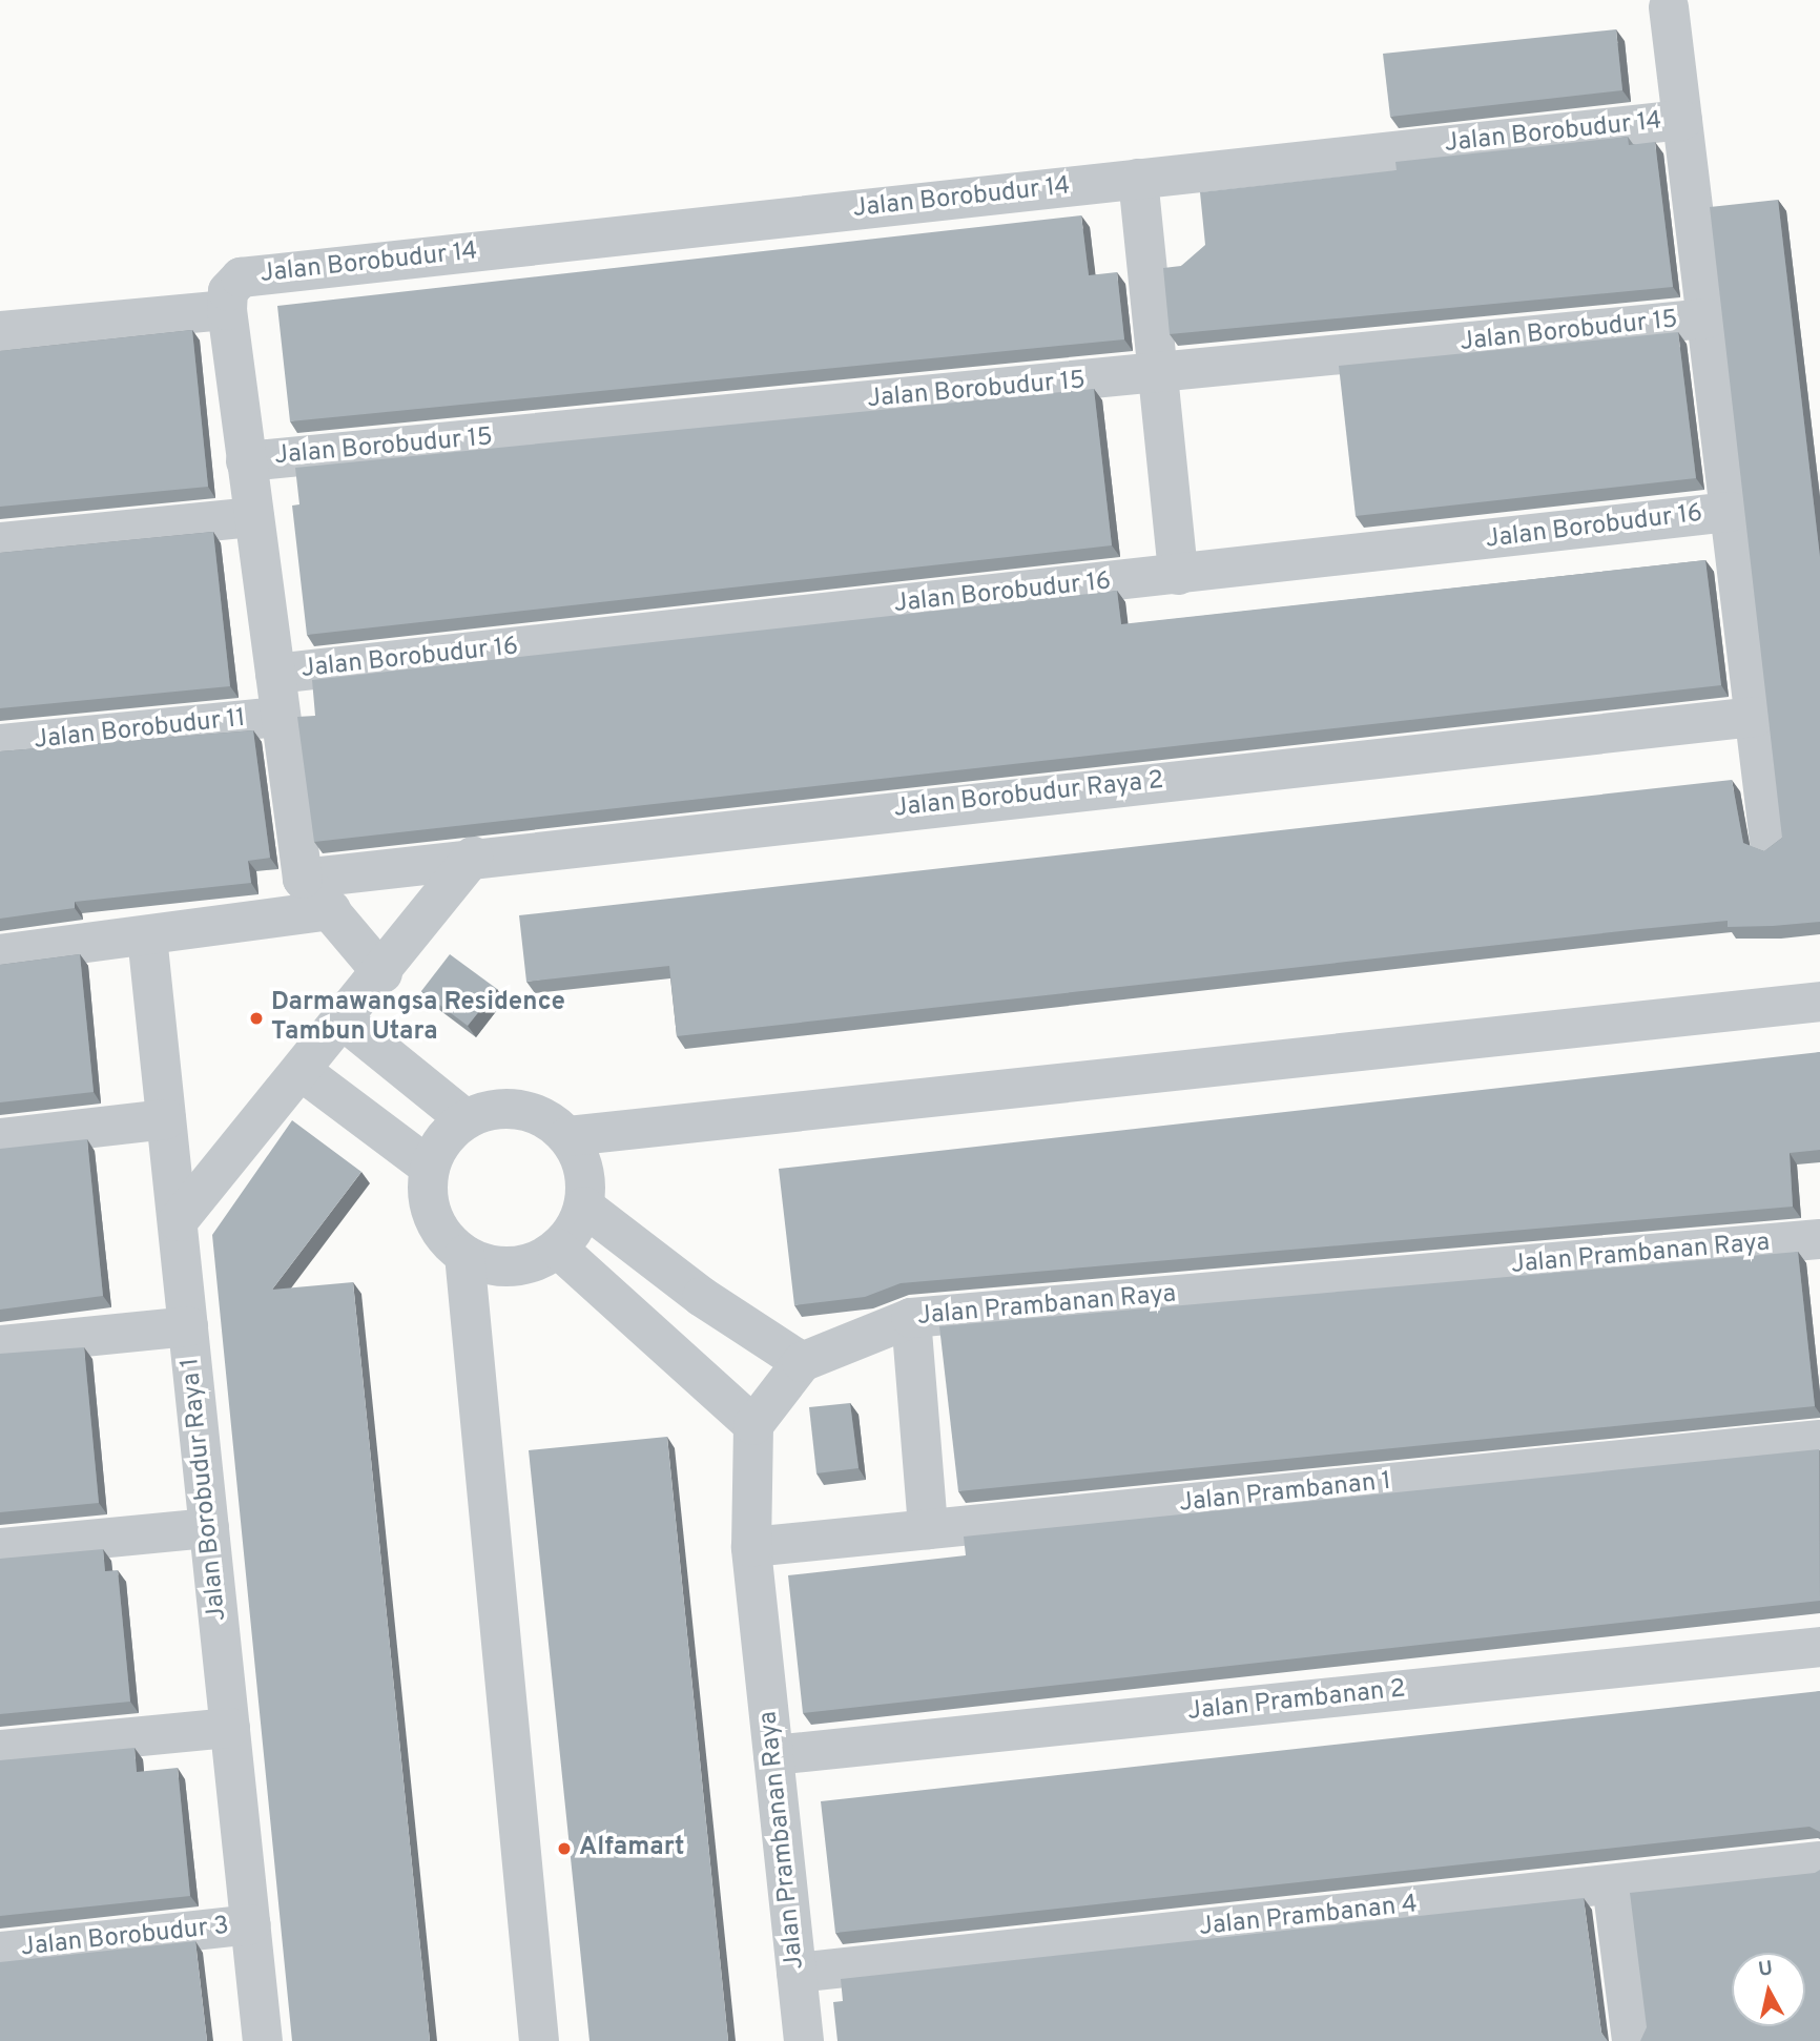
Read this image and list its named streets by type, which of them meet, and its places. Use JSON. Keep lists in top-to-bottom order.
{
  "streets": {
    "street": [
      "Jalan Borobudur 14",
      "Jalan Borobudur 15",
      "Jalan Borobudur 16",
      "Jalan Borobudur 11",
      "Jalan Borobudur Raya 2",
      "Jalan Prambanan Raya",
      "Jalan Borobudur Raya 1",
      "Jalan Prambanan 1",
      "Jalan Prambanan 2",
      "Jalan Prambanan 4",
      "Jalan Borobudur 3"
    ]
  },
  "crossings": [
    ["Jalan Prambanan Raya", "Jalan Prambanan 1"],
    ["Jalan Prambanan Raya", "Jalan Prambanan 2"],
    ["Jalan Prambanan Raya", "Jalan Prambanan 4"],
    ["Jalan Borobudur Raya 1", "Jalan Borobudur 3"]
  ],
  "places": ["Darmawangsa Residence Tambun Utara", "Alfamart"],
  "north": "top"
}
